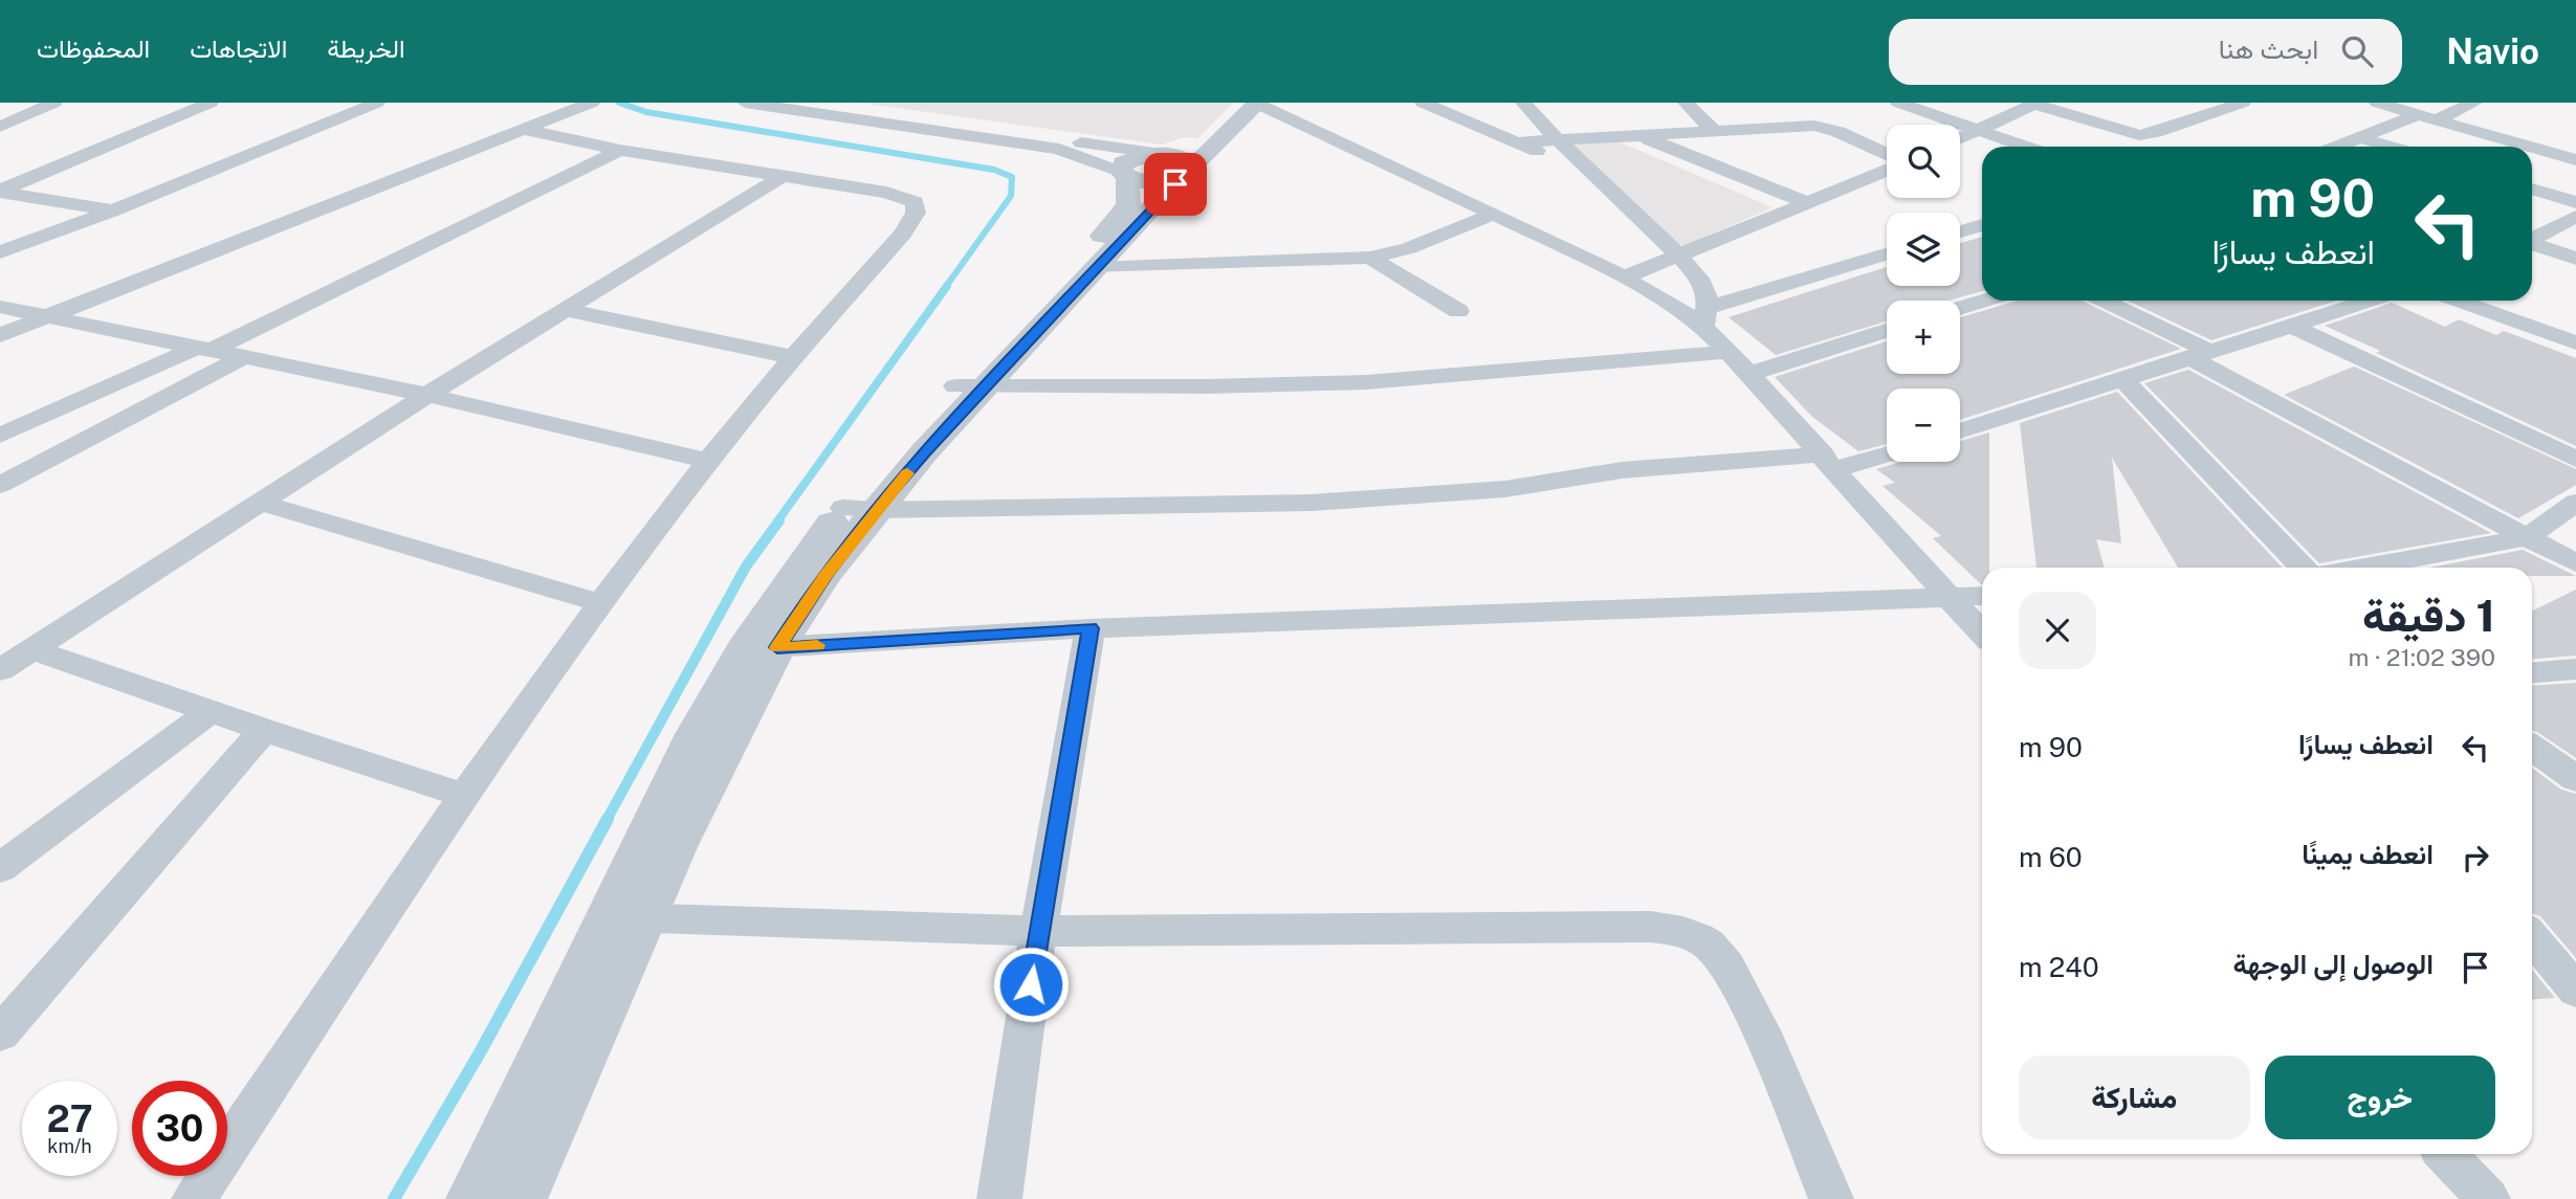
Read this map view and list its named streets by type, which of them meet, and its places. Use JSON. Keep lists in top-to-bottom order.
{
  "page": {
    "header": "Navio",
    "search": "ابحث هنا",
    "nav": ["الخريطة", "الاتجاهات", "المحفوظات"],
    "map_buttons": ["+", "−"],
    "turn": ["90 m", "انعطف يسارًا"],
    "heading": ["1 دقيقة", "390 m · 21:02"],
    "list": [
      {
        "name": "انعطف يسارًا",
        "value": "90 m"
      },
      {
        "name": "انعطف يمينًا",
        "value": "60 m"
      },
      {
        "name": "الوصول إلى الوجهة",
        "value": "240 m"
      }
    ],
    "buttons": ["خروج", "مشاركة"],
    "speed": "27 km/h",
    "limit": "30"
  }
}
